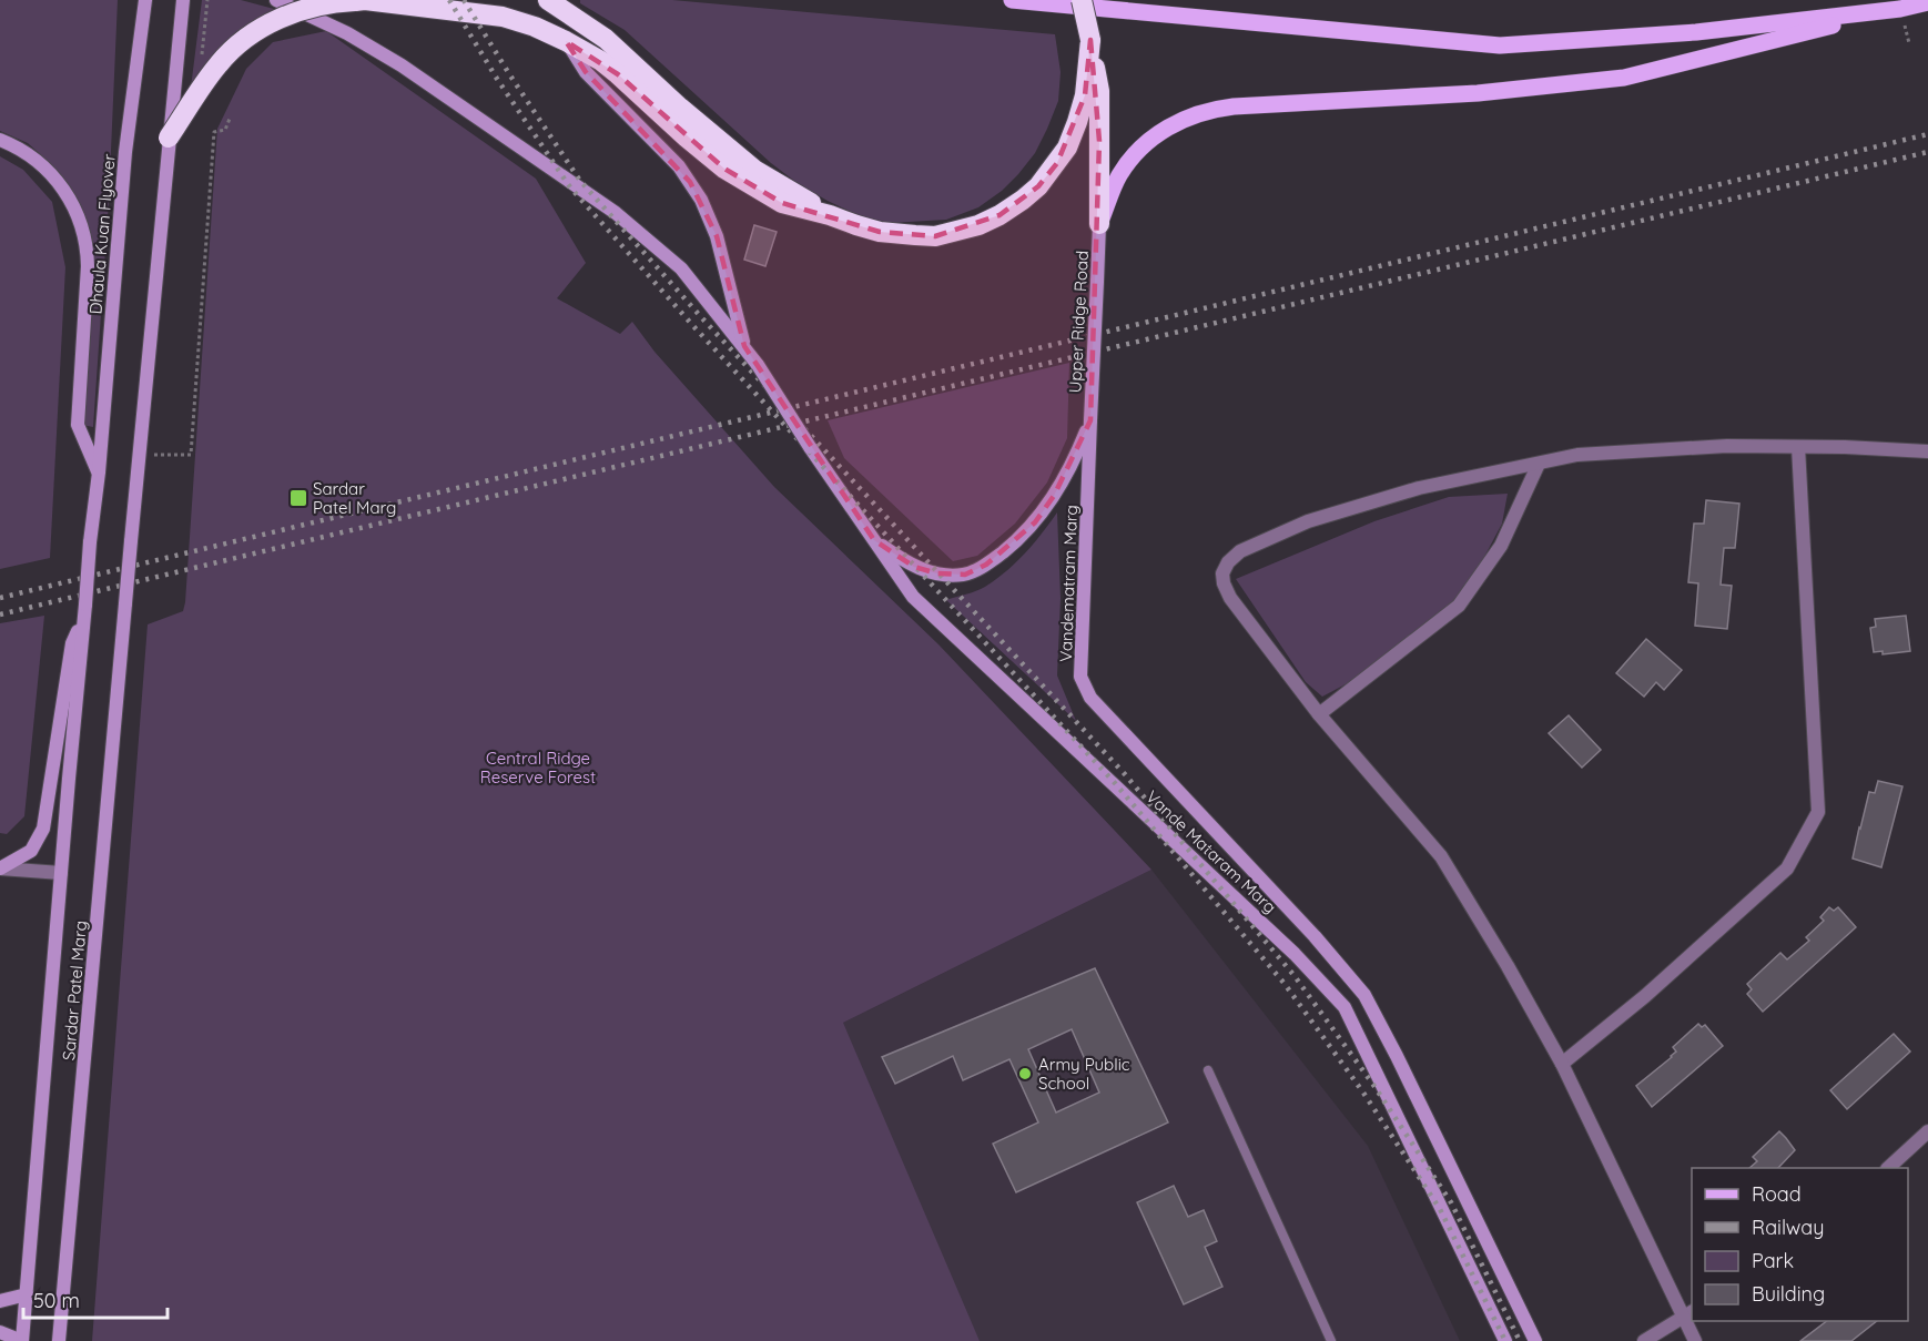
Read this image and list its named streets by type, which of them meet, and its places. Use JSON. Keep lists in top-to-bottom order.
{
  "streets": {
    "main road": [
      "Dhaula Kuan Flyover",
      "Upper Ridge Road",
      "Vandematram Marg",
      "Vande Mataram Marg",
      "Sardar Patel Marg"
    ]
  },
  "crossings": [
    ["Dhaula Kuan Flyover", "Sardar Patel Marg"],
    ["Upper Ridge Road", "Vandematram Marg"],
    ["Vandematram Marg", "Vande Mataram Marg"]
  ],
  "parks": ["Central Ridge Reserve Forest"],
  "places": {
    "transit": ["Sardar Patel Marg"],
    "other": ["Army Public School"]
  },
  "legend": [
    "Road",
    "Railway",
    "Park",
    "Building"
  ],
  "scale_bar": "50 m"
}
